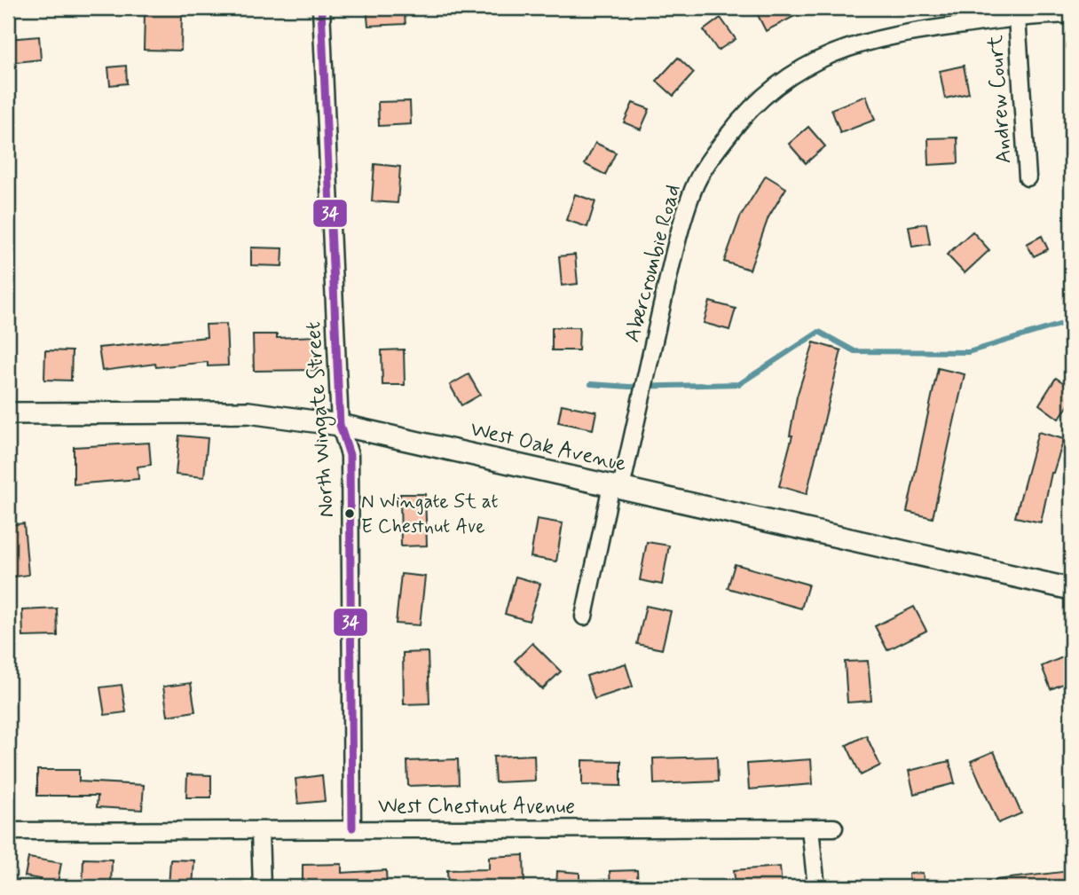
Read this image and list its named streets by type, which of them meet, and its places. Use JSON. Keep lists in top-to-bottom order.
{
  "streets": {
    "street": [
      "Andrew Court",
      "Abercrombie Road",
      "North Wingate Street",
      "West Oak Avenue",
      "West Chestnut Avenue"
    ]
  },
  "crossings": [
    ["Andrew Court", "Abercrombie Road"],
    ["Abercrombie Road", "West Oak Avenue"],
    ["North Wingate Street", "West Oak Avenue"],
    ["North Wingate Street", "West Chestnut Avenue"]
  ],
  "places": ["N Wingate St at E Chestnut Ave"],
  "lines": ["transit line 34"]
}
